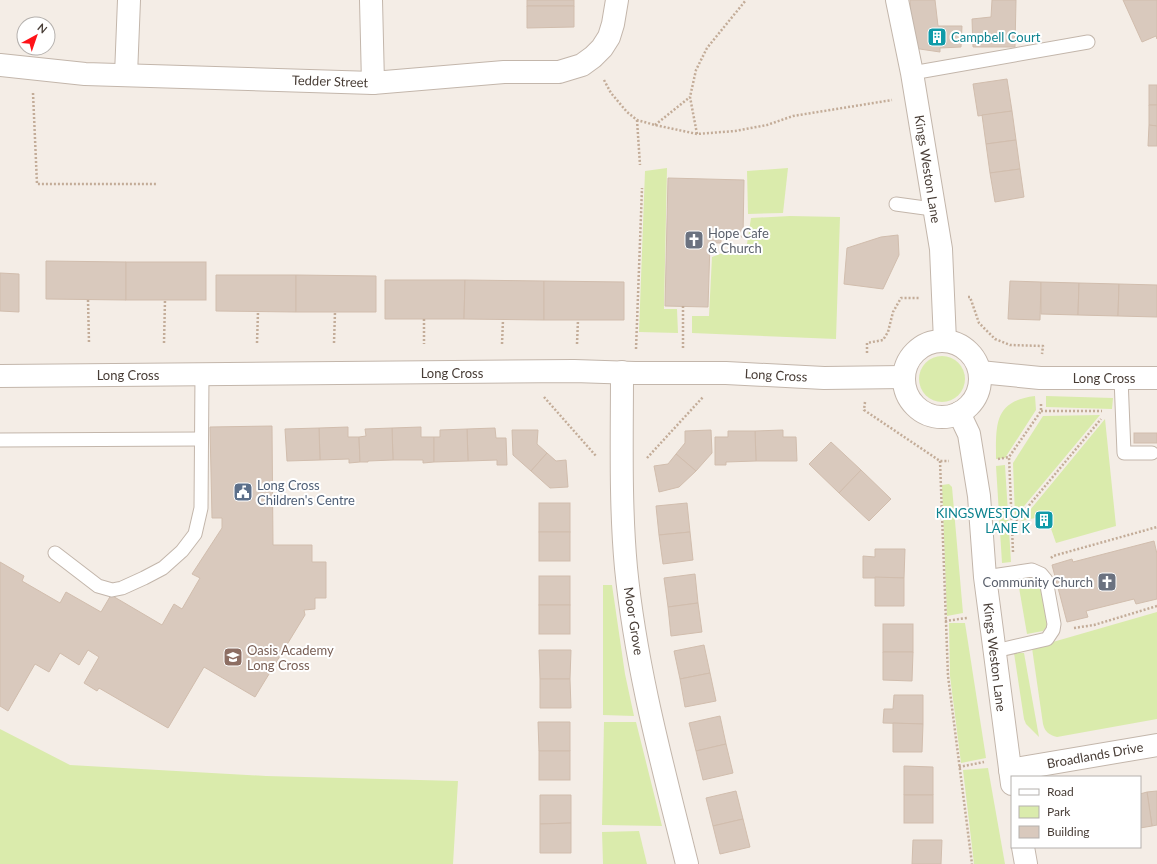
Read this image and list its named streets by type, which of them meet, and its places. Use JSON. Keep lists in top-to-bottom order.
{
  "streets": {
    "street": [
      "Tedder Street",
      "Kings Weston Lane",
      "Long Cross",
      "Moor Grove",
      "Broadlands Drive"
    ]
  },
  "crossings": [
    ["Kings Weston Lane", "Long Cross"],
    ["Long Cross", "Moor Grove"]
  ],
  "places": {
    "building": ["Campbell Court", "KINGSWESTON LANE K"],
    "church": ["Hope Cafe & Church", "Community Church"],
    "public building": ["Long Cross Children's Centre"],
    "school or university": ["Oasis Academy Long Cross"]
  },
  "legend": ["Road", "Park", "Building"],
  "north": "top right"
}
